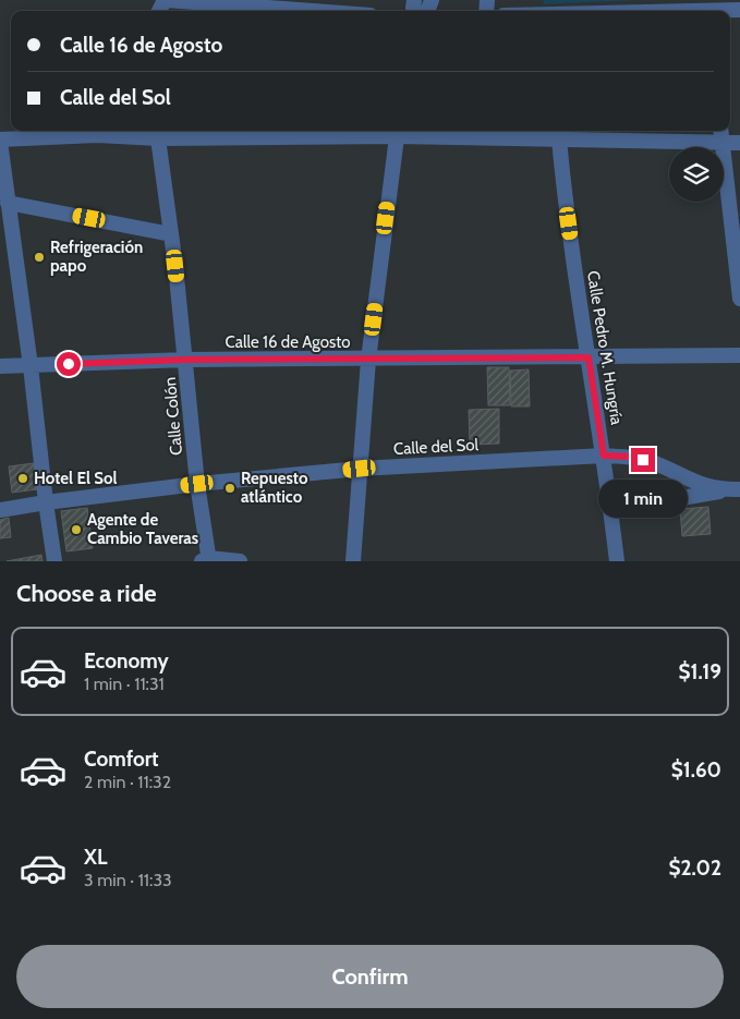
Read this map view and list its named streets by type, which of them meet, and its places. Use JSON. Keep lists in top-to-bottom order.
{
  "streets": {
    "street": [
      "Calle 16 de Agosto",
      "Calle Pedro M. Hungría",
      "Calle Colón",
      "Calle del Sol"
    ]
  },
  "crossings": [
    ["Calle 16 de Agosto", "Calle Pedro M. Hungría"],
    ["Calle 16 de Agosto", "Calle Colón"],
    ["Calle Pedro M. Hungría", "Calle del Sol"],
    ["Calle Colón", "Calle del Sol"]
  ],
  "places": [
    "Refrigeración papo",
    "Hotel El Sol",
    "Repuesto atlántico",
    "Agente de Cambio Taveras"
  ],
  "page": {
    "banner": ["Calle 16 de Agosto", "Calle del Sol"],
    "bubble": "1 min",
    "heading": "Choose a ride",
    "list": [
      {
        "name": "Economy",
        "note": "1 min · 11:31",
        "value": "$1.19"
      },
      {
        "name": "Comfort",
        "note": "2 min · 11:32",
        "value": "$1.60"
      },
      {
        "name": "XL",
        "note": "3 min · 11:33",
        "value": "$2.02"
      }
    ],
    "buttons": "Confirm"
  }
}
